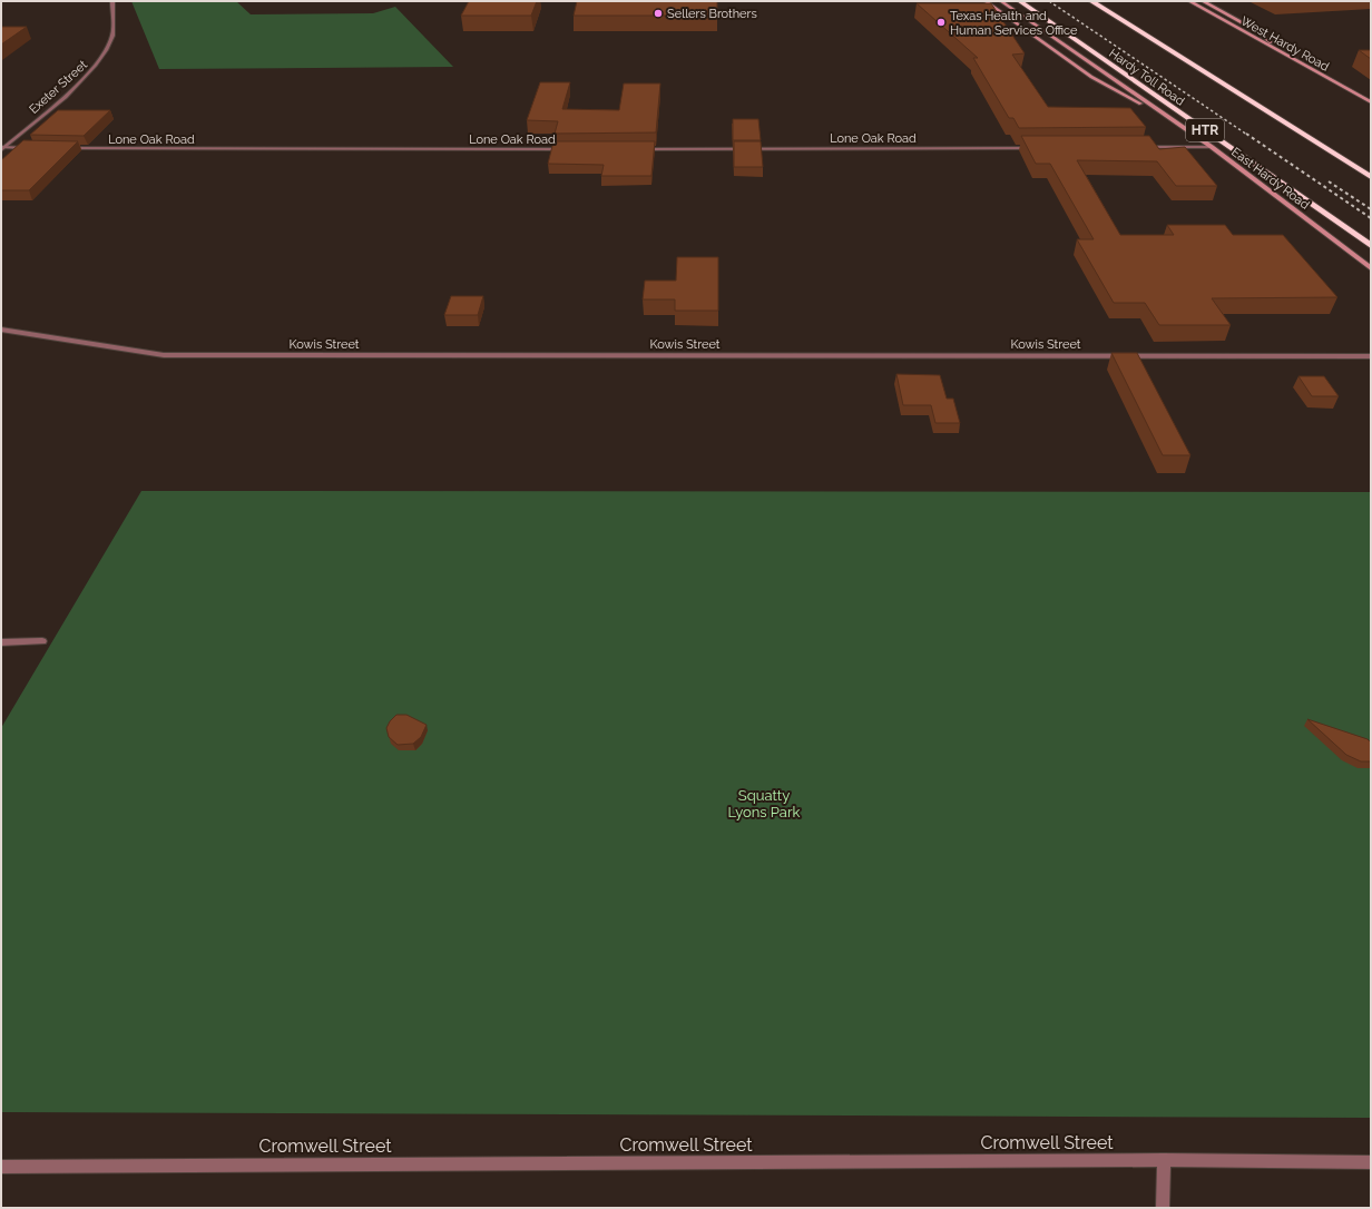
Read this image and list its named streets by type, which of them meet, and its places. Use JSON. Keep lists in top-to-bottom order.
{
  "streets": {
    "highway": ["Hardy Toll Road", "HTR"],
    "main road": ["West Hardy Road", "East Hardy Road"],
    "street": [
      "Exeter Street",
      "Lone Oak Road",
      "Kowis Street",
      "Cromwell Street"
    ]
  },
  "parks": ["Squatty Lyons Park"],
  "places": ["Sellers Brothers", "Texas Health and Human Services Office"]
}
